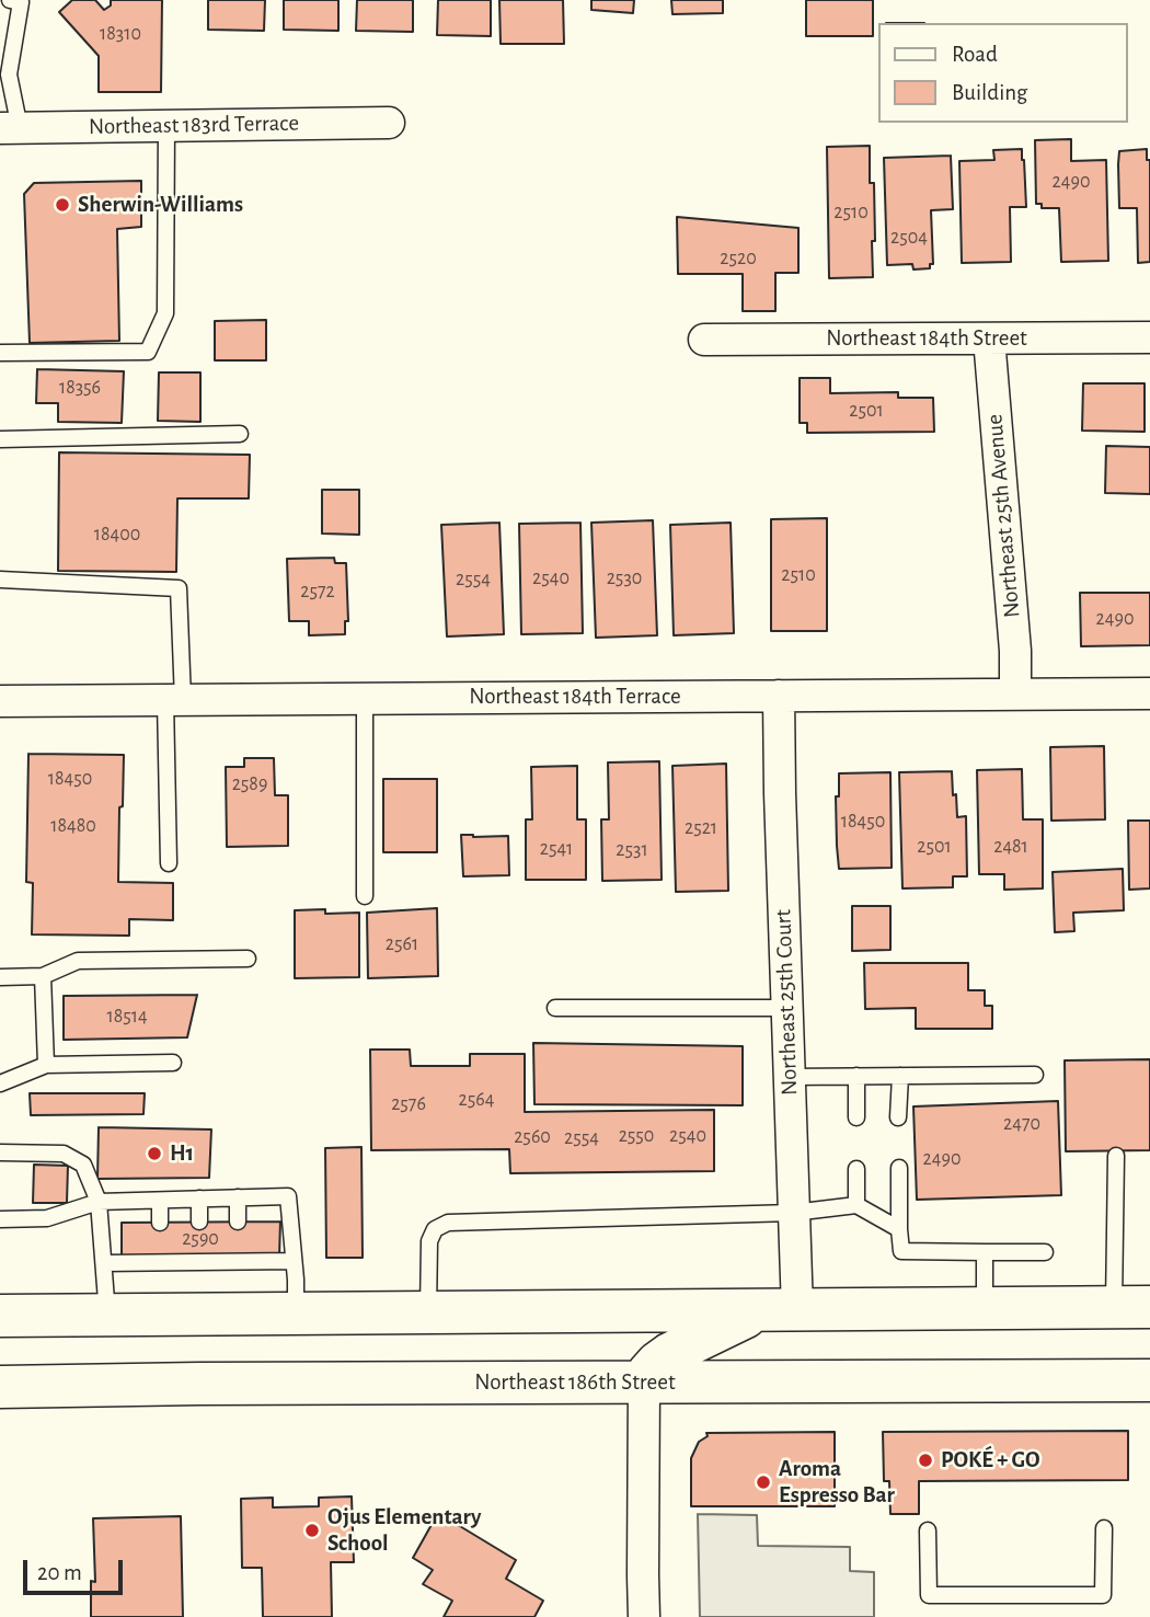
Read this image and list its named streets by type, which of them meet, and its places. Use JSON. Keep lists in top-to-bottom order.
{
  "streets": {
    "main road": ["Northeast 186th Street"],
    "street": [
      "Northeast 183rd Terrace",
      "Northeast 184th Street",
      "Northeast 25th Avenue",
      "Northeast 184th Terrace",
      "Northeast 25th Court"
    ]
  },
  "crossings": [
    ["Northeast 184th Street", "Northeast 25th Avenue"],
    ["Northeast 25th Avenue", "Northeast 184th Terrace"],
    ["Northeast 184th Terrace", "Northeast 25th Court"]
  ],
  "places": [
    "Sherwin-Williams",
    "H1",
    "POKÉ + GO",
    "Aroma Espresso Bar",
    "Ojus Elementary School"
  ],
  "house_numbers": [
    "18310",
    "2490",
    "2510",
    "2504",
    "2520",
    "18356",
    "2501",
    "18400",
    "2510",
    "2540",
    "2530",
    "2554",
    "2572",
    "2490",
    "18450",
    "2589",
    "18450",
    "18480",
    "2521",
    "2501",
    "2481",
    "2541",
    "2531",
    "2561",
    "18514",
    "2564",
    "2576",
    "2470",
    "2550",
    "2540",
    "2560",
    "2554",
    "2490",
    "2590"
  ],
  "legend": ["Road", "Building"],
  "scale_bar": "20 m"
}
